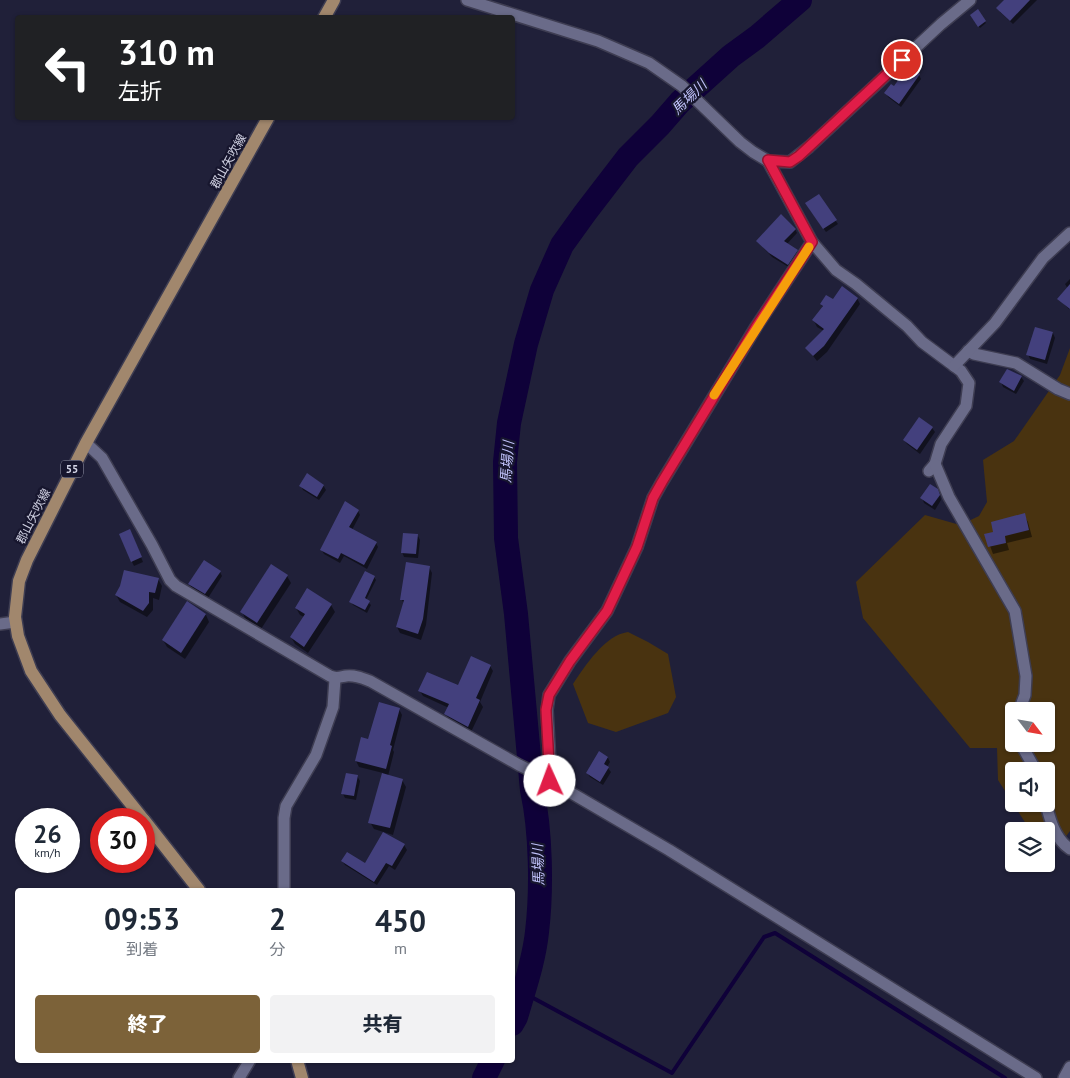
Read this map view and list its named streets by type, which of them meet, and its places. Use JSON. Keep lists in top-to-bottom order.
{
  "streets": {
    "main road": ["郡山矢吹線", "55"]
  },
  "water": ["馬場川"],
  "north": "bottom right",
  "page": {
    "turn": ["310 m", "左折"],
    "speed": "26 km/h",
    "limit": "30",
    "eta": [
      "09:53",
      "到着",
      "2",
      "分",
      "450",
      "m"
    ],
    "buttons": ["終了", "共有"]
  }
}
